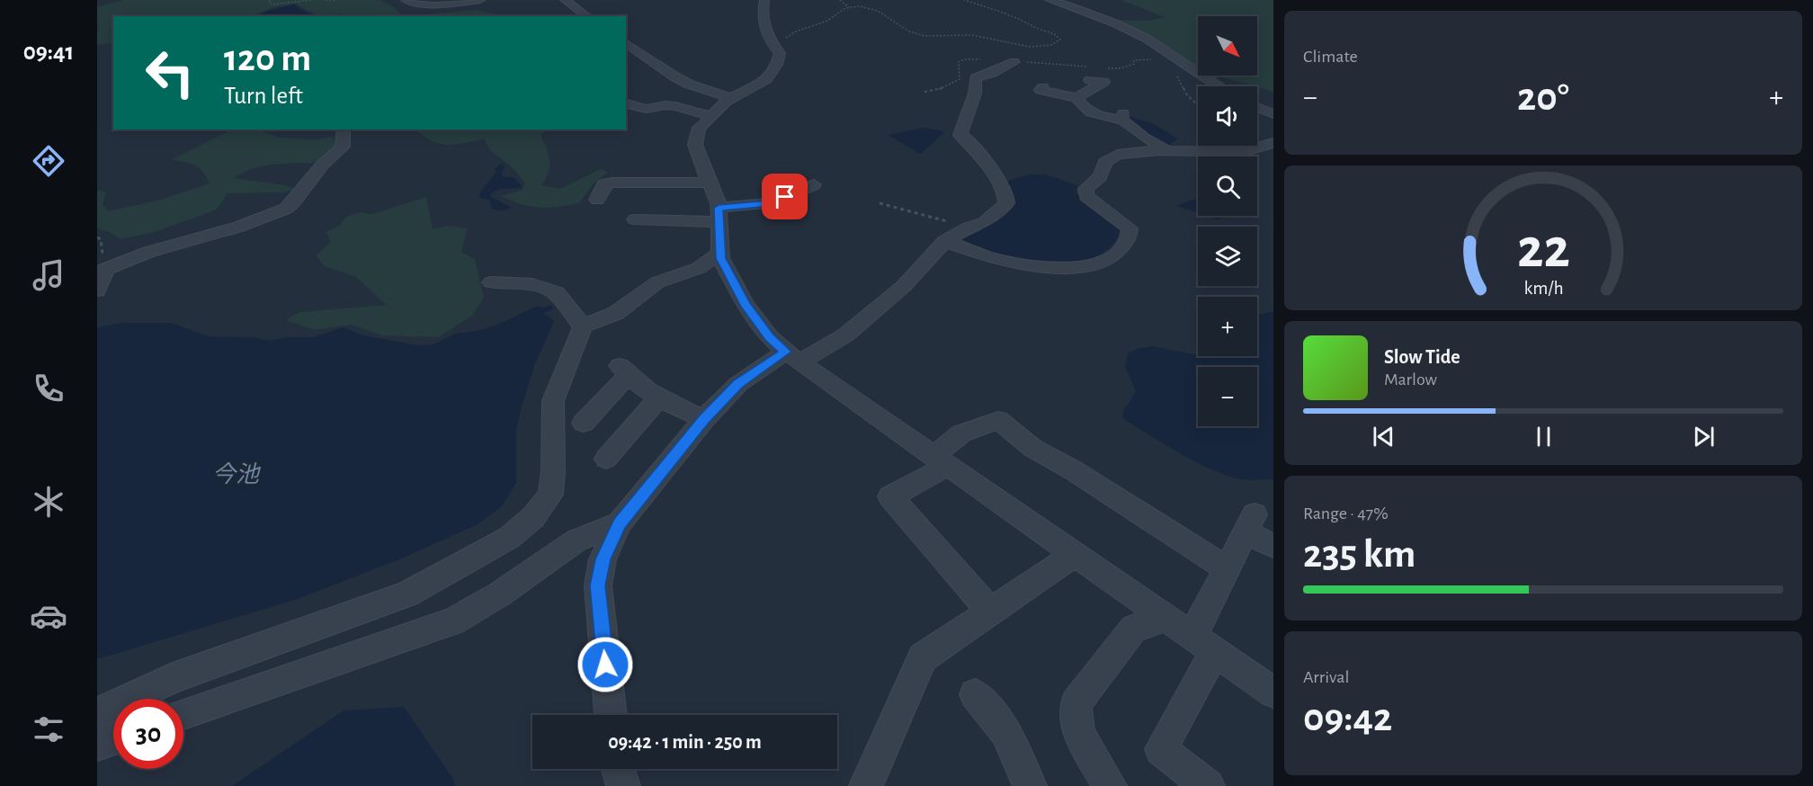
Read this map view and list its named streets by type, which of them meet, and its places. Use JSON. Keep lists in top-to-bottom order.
{
  "water": ["今池"],
  "north": "bottom right",
  "page": {
    "tabs": "09:41",
    "tile": [
      "Climate",
      ["Range · 47%", "235 km"],
      ["Arrival", "09:42"]
    ],
    "map_buttons": ["+", "−"],
    "turn": ["120 m", "Turn left"],
    "heat": ["−", "20°", "+"],
    "song": ["Slow Tide", "Marlow"],
    "limit": "30",
    "trip": "09:42 · 1 min · 250 m",
    "gauge": ["22", "km/h"]
  }
}
